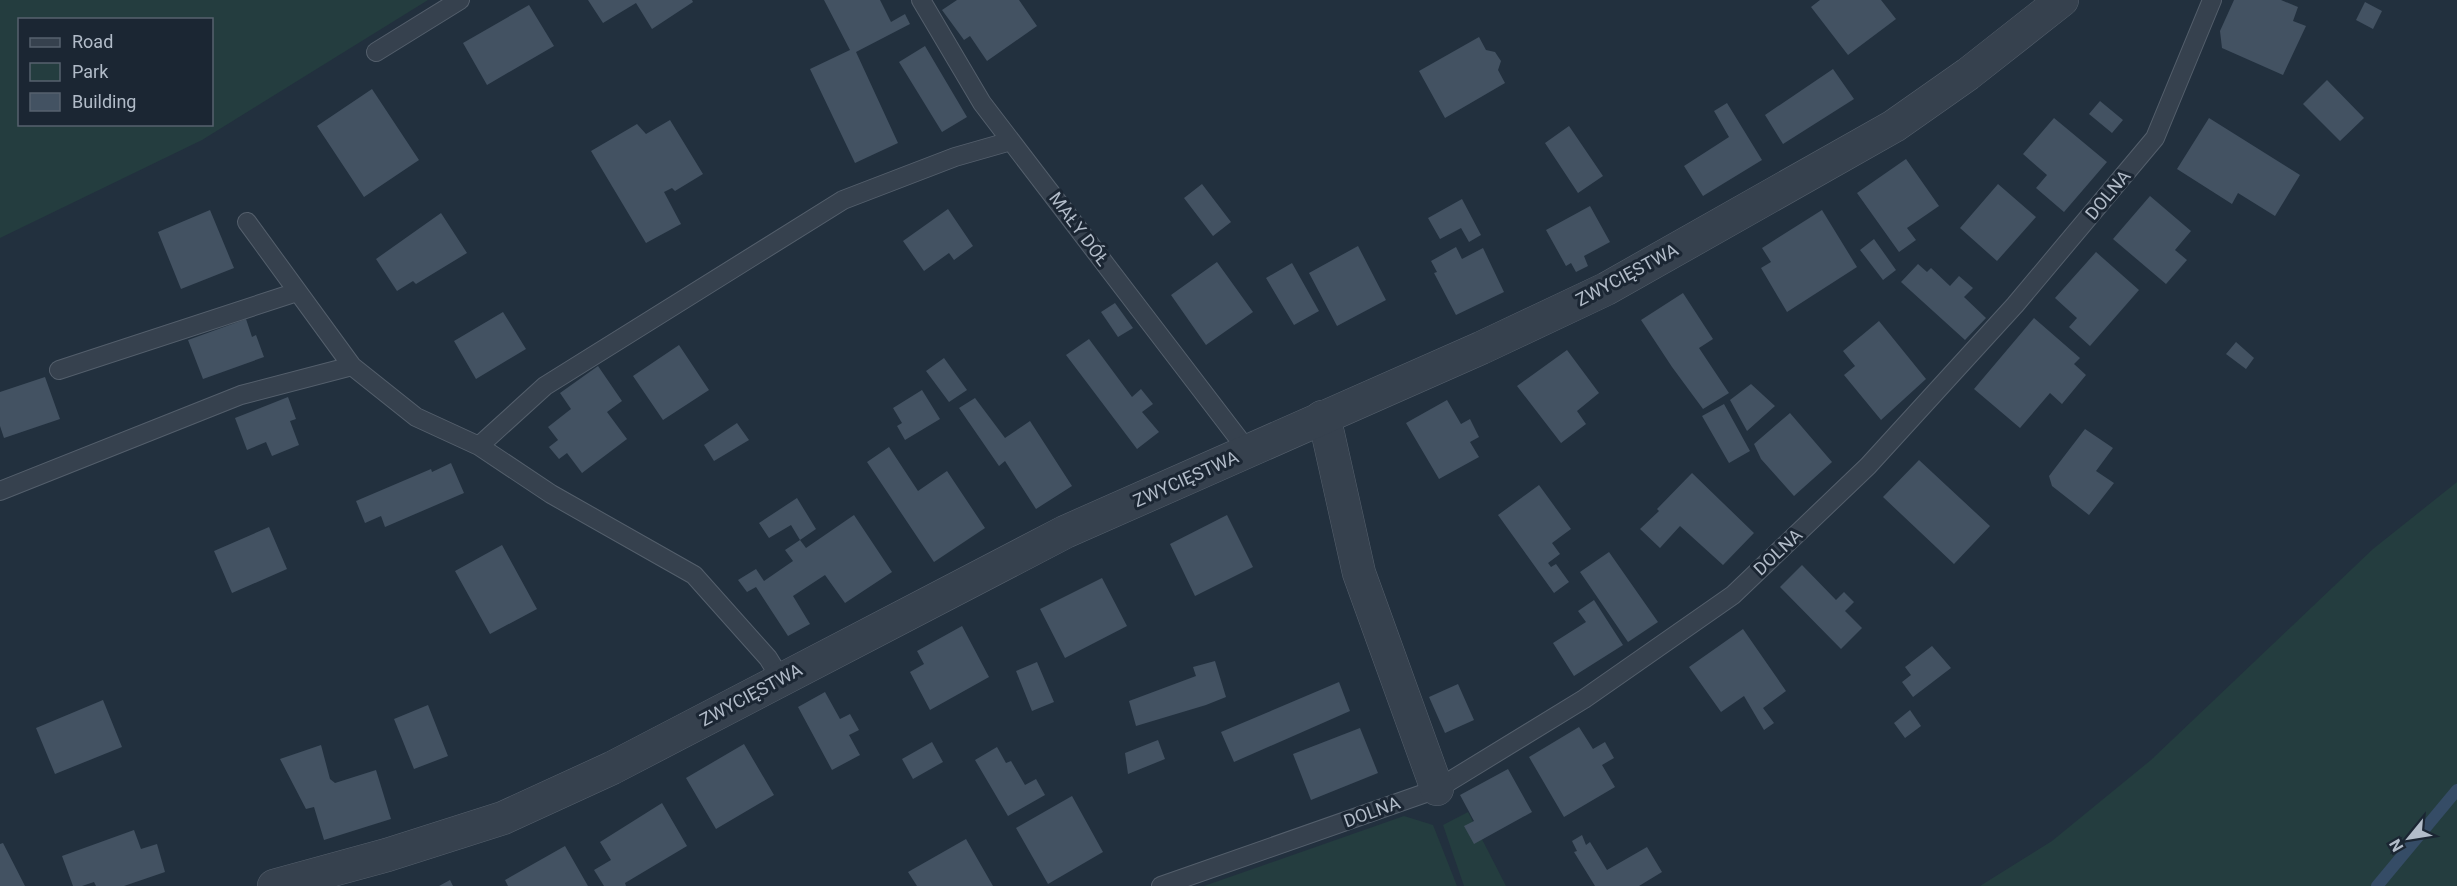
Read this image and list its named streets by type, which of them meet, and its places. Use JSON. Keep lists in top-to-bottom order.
{
  "streets": {
    "street": ["ZWYCIĘSTWA"],
    "lane": ["DOLNA", "MAŁY DÓŁ"]
  },
  "crossings": [
    ["MAŁY DÓŁ", "ZWYCIĘSTWA"]
  ],
  "legend": ["Road", "Park", "Building"],
  "north": "bottom left"
}
